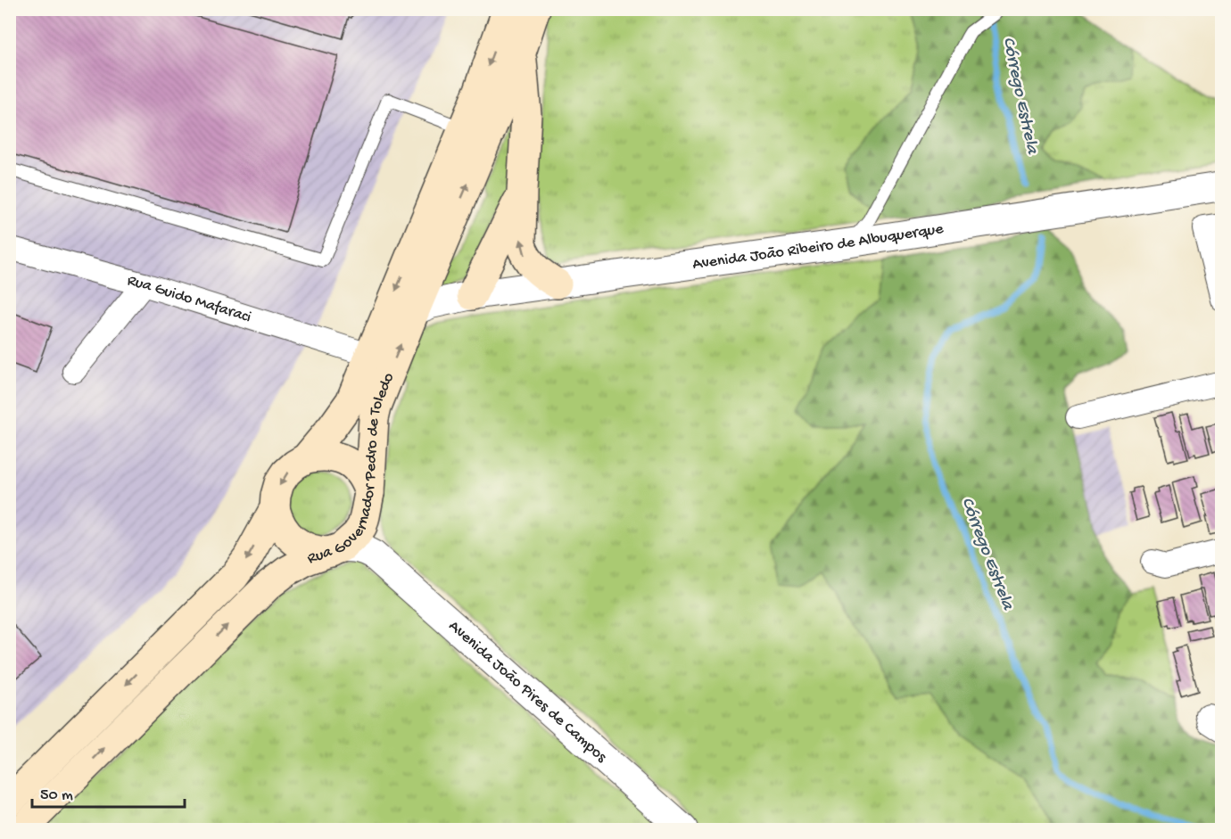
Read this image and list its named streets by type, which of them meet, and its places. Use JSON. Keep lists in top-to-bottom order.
{
  "streets": {
    "main road": ["Rua Governador Pedro de Toledo"],
    "street": ["Avenida João Ribeiro de Albuquerque", "Rua Guido Mafaraci", "Avenida João Pires de Campos"]
  },
  "crossings": [
    ["Avenida João Ribeiro de Albuquerque", "Rua Governador Pedro de Toledo"],
    ["Rua Guido Mafaraci", "Rua Governador Pedro de Toledo"],
    ["Rua Governador Pedro de Toledo", "Avenida João Pires de Campos"]
  ],
  "water": ["Córrego Estrela"],
  "scale_bar": "50 m"
}
